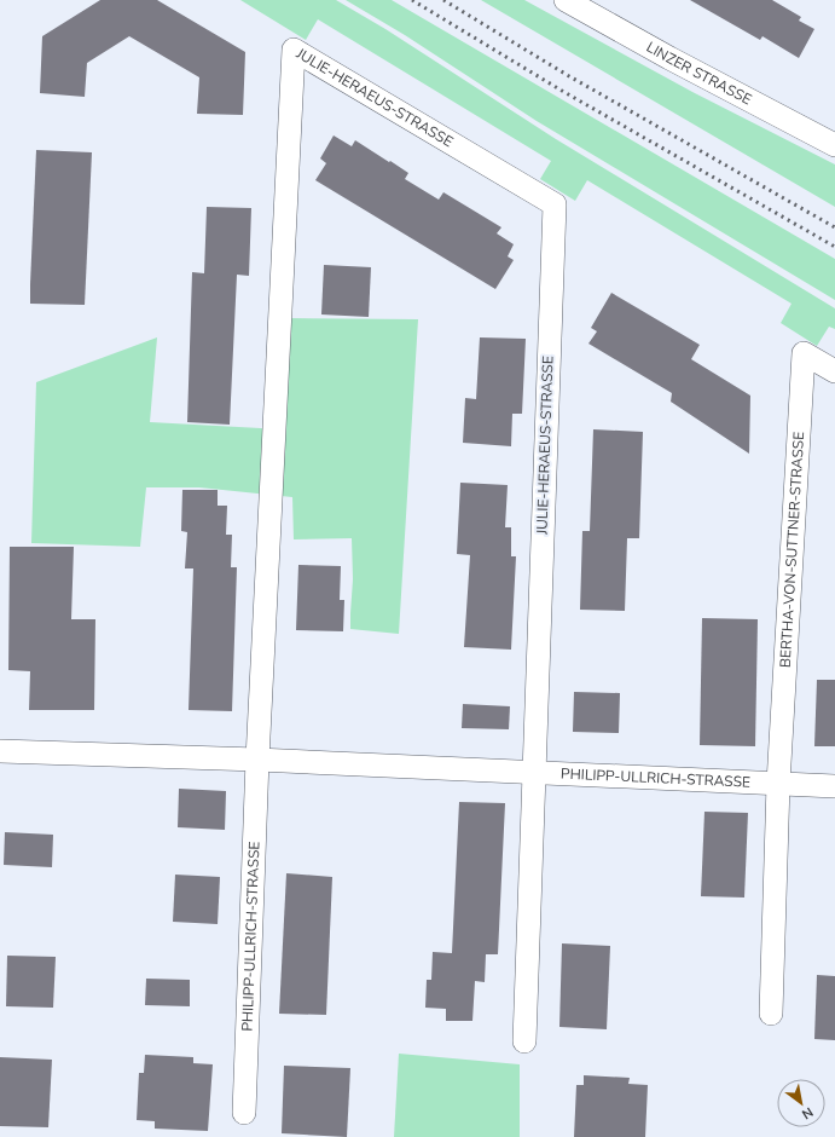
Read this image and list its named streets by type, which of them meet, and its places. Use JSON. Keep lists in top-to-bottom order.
{
  "streets": {
    "street": [
      "LINZER STRASSE",
      "JULIE-HERAEUS-STRASSE",
      "BERTHA-VON-SUTTNER-STRASSE",
      "PHILIPP-ULLRICH-STRASSE"
    ]
  },
  "crossings": [
    ["JULIE-HERAEUS-STRASSE", "PHILIPP-ULLRICH-STRASSE"],
    ["BERTHA-VON-SUTTNER-STRASSE", "PHILIPP-ULLRICH-STRASSE"]
  ],
  "north": "bottom right"
}
